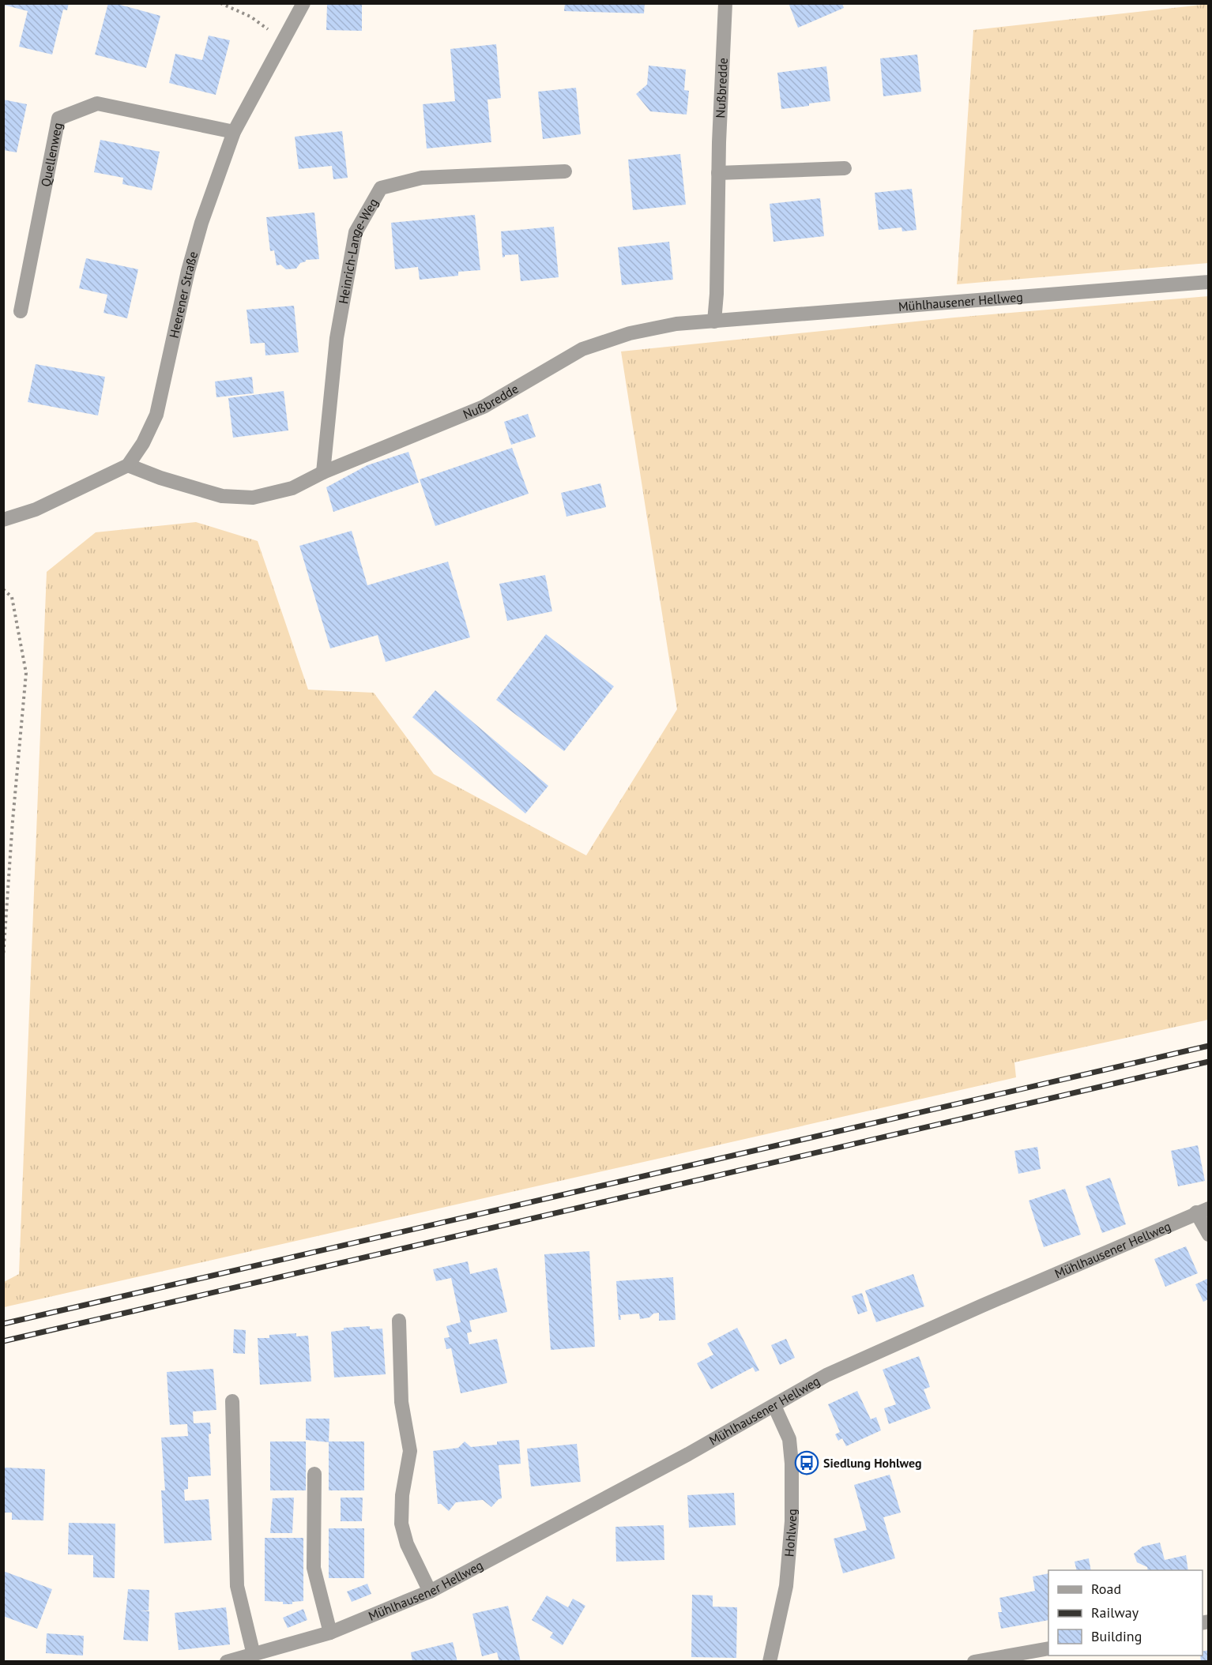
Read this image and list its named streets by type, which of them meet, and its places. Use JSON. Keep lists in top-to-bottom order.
{
  "streets": {
    "street": [
      "Nußbredde",
      "Quellenweg",
      "Heinrich-Lange-Weg",
      "Heerener Straße",
      "Mühlhausener Hellweg",
      "Hohlweg"
    ]
  },
  "crossings": [
    ["Nußbredde", "Heinrich-Lange-Weg"],
    ["Nußbredde", "Heerener Straße"],
    ["Nußbredde", "Mühlhausener Hellweg"],
    ["Quellenweg", "Heerener Straße"],
    ["Mühlhausener Hellweg", "Hohlweg"]
  ],
  "places": {
    "bus stop": ["Siedlung Hohlweg"]
  },
  "legend": ["Road", "Railway", "Building"]
}
